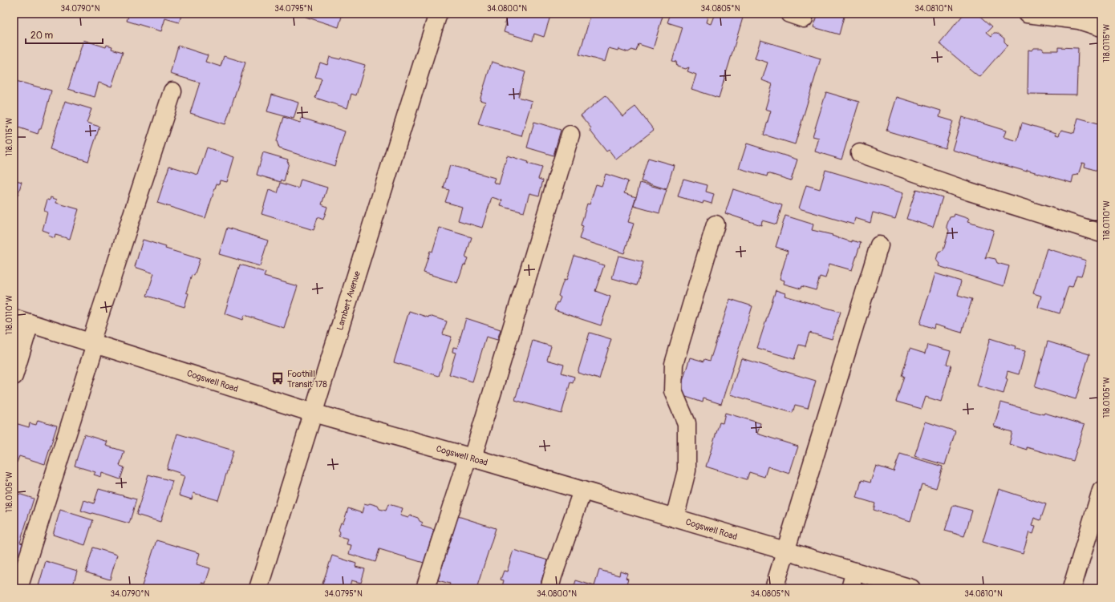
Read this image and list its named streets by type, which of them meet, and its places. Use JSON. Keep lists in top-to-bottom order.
{
  "streets": {
    "street": ["Lambert Avenue", "Cogswell Road"]
  },
  "crossings": [
    ["Lambert Avenue", "Cogswell Road"]
  ],
  "places": {
    "bus stop": ["Foothill Transit 178"]
  },
  "scale_bar": "20 m",
  "coordinates": [
    "34.0790°N",
    "34.0795°N",
    "34.0800°N",
    "34.0805°N",
    "34.0810°N",
    "118.0115°W",
    "118.0110°W",
    "118.0105°W"
  ]
}
